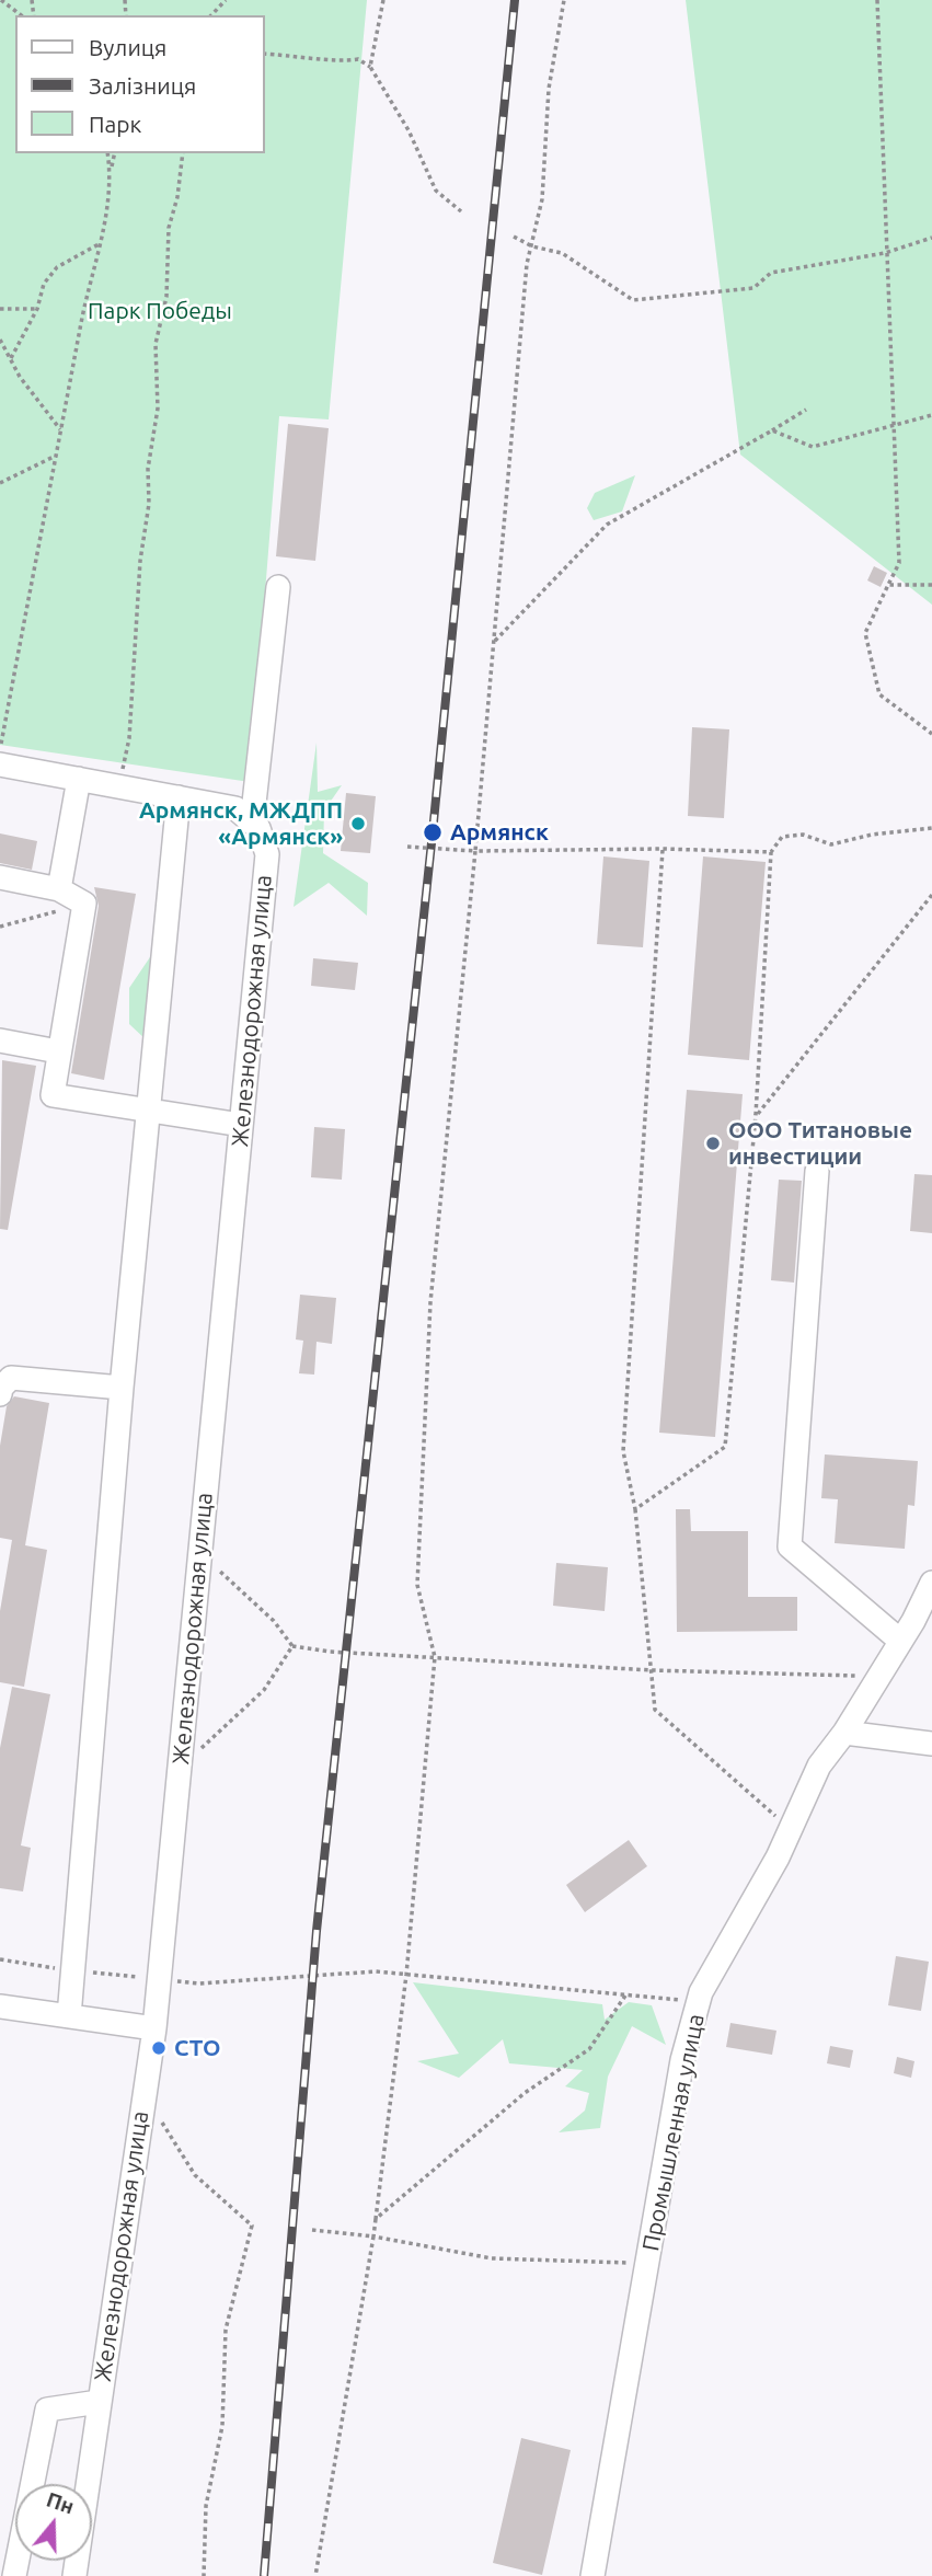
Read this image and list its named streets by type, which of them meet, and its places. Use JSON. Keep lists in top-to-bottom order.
{
  "streets": {
    "street": ["Железнодорожная улица", "Промышленная улица"]
  },
  "parks": ["Парк Победы"],
  "places": [
    "Армянск, МЖДПП «Армянск»",
    "Армянск",
    "ООО Титановые инвестиции",
    "СТО"
  ],
  "legend": ["Вулиця", "Залізниця", "Парк"],
  "north": "top"
}
